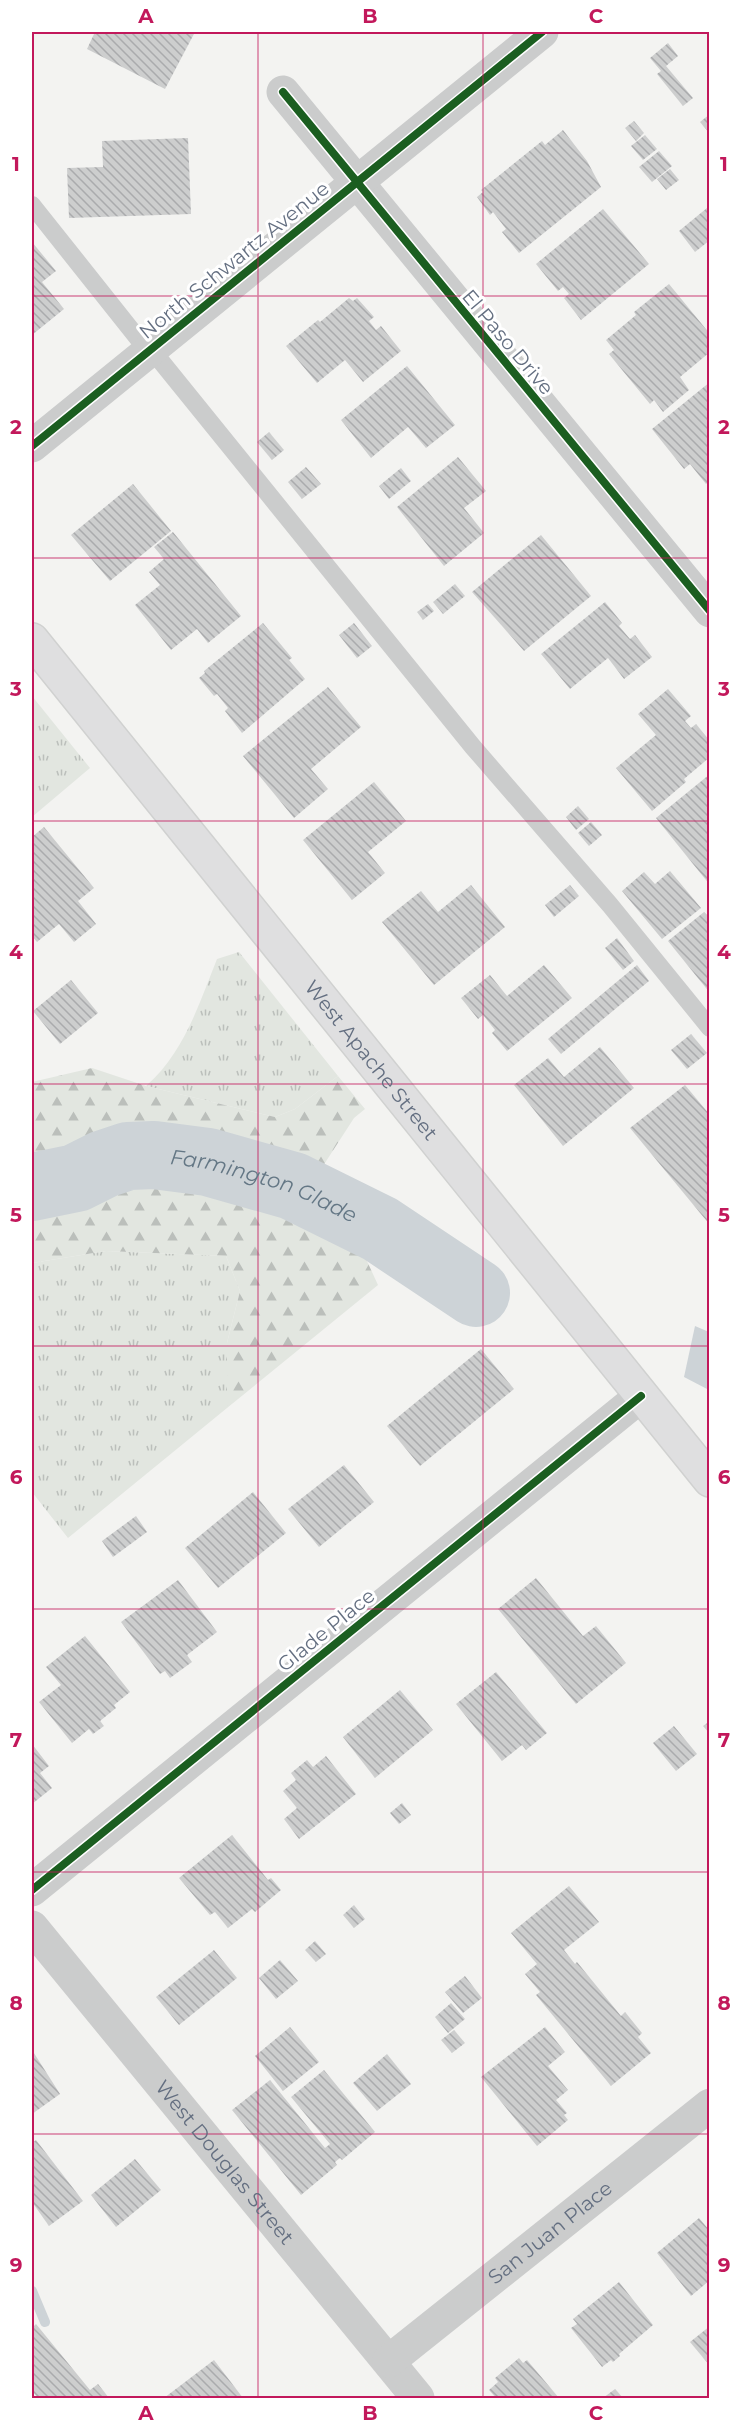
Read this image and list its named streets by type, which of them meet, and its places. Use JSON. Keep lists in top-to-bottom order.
{
  "streets": {
    "main road": ["West Apache Street"],
    "street": [
      "North Schwartz Avenue",
      "El Paso Drive",
      "Glade Place",
      "West Douglas Street",
      "San Juan Place"
    ]
  },
  "crossings": [
    ["North Schwartz Avenue", "El Paso Drive"],
    ["West Apache Street", "Glade Place"],
    ["West Douglas Street", "San Juan Place"]
  ],
  "water": ["Farmington Glade"],
  "grid": {
    "columns": ["A", "B", "C"],
    "rows": [
      "1",
      "2",
      "3",
      "4",
      "5",
      "6",
      "7",
      "8",
      "9"
    ]
  }
}
